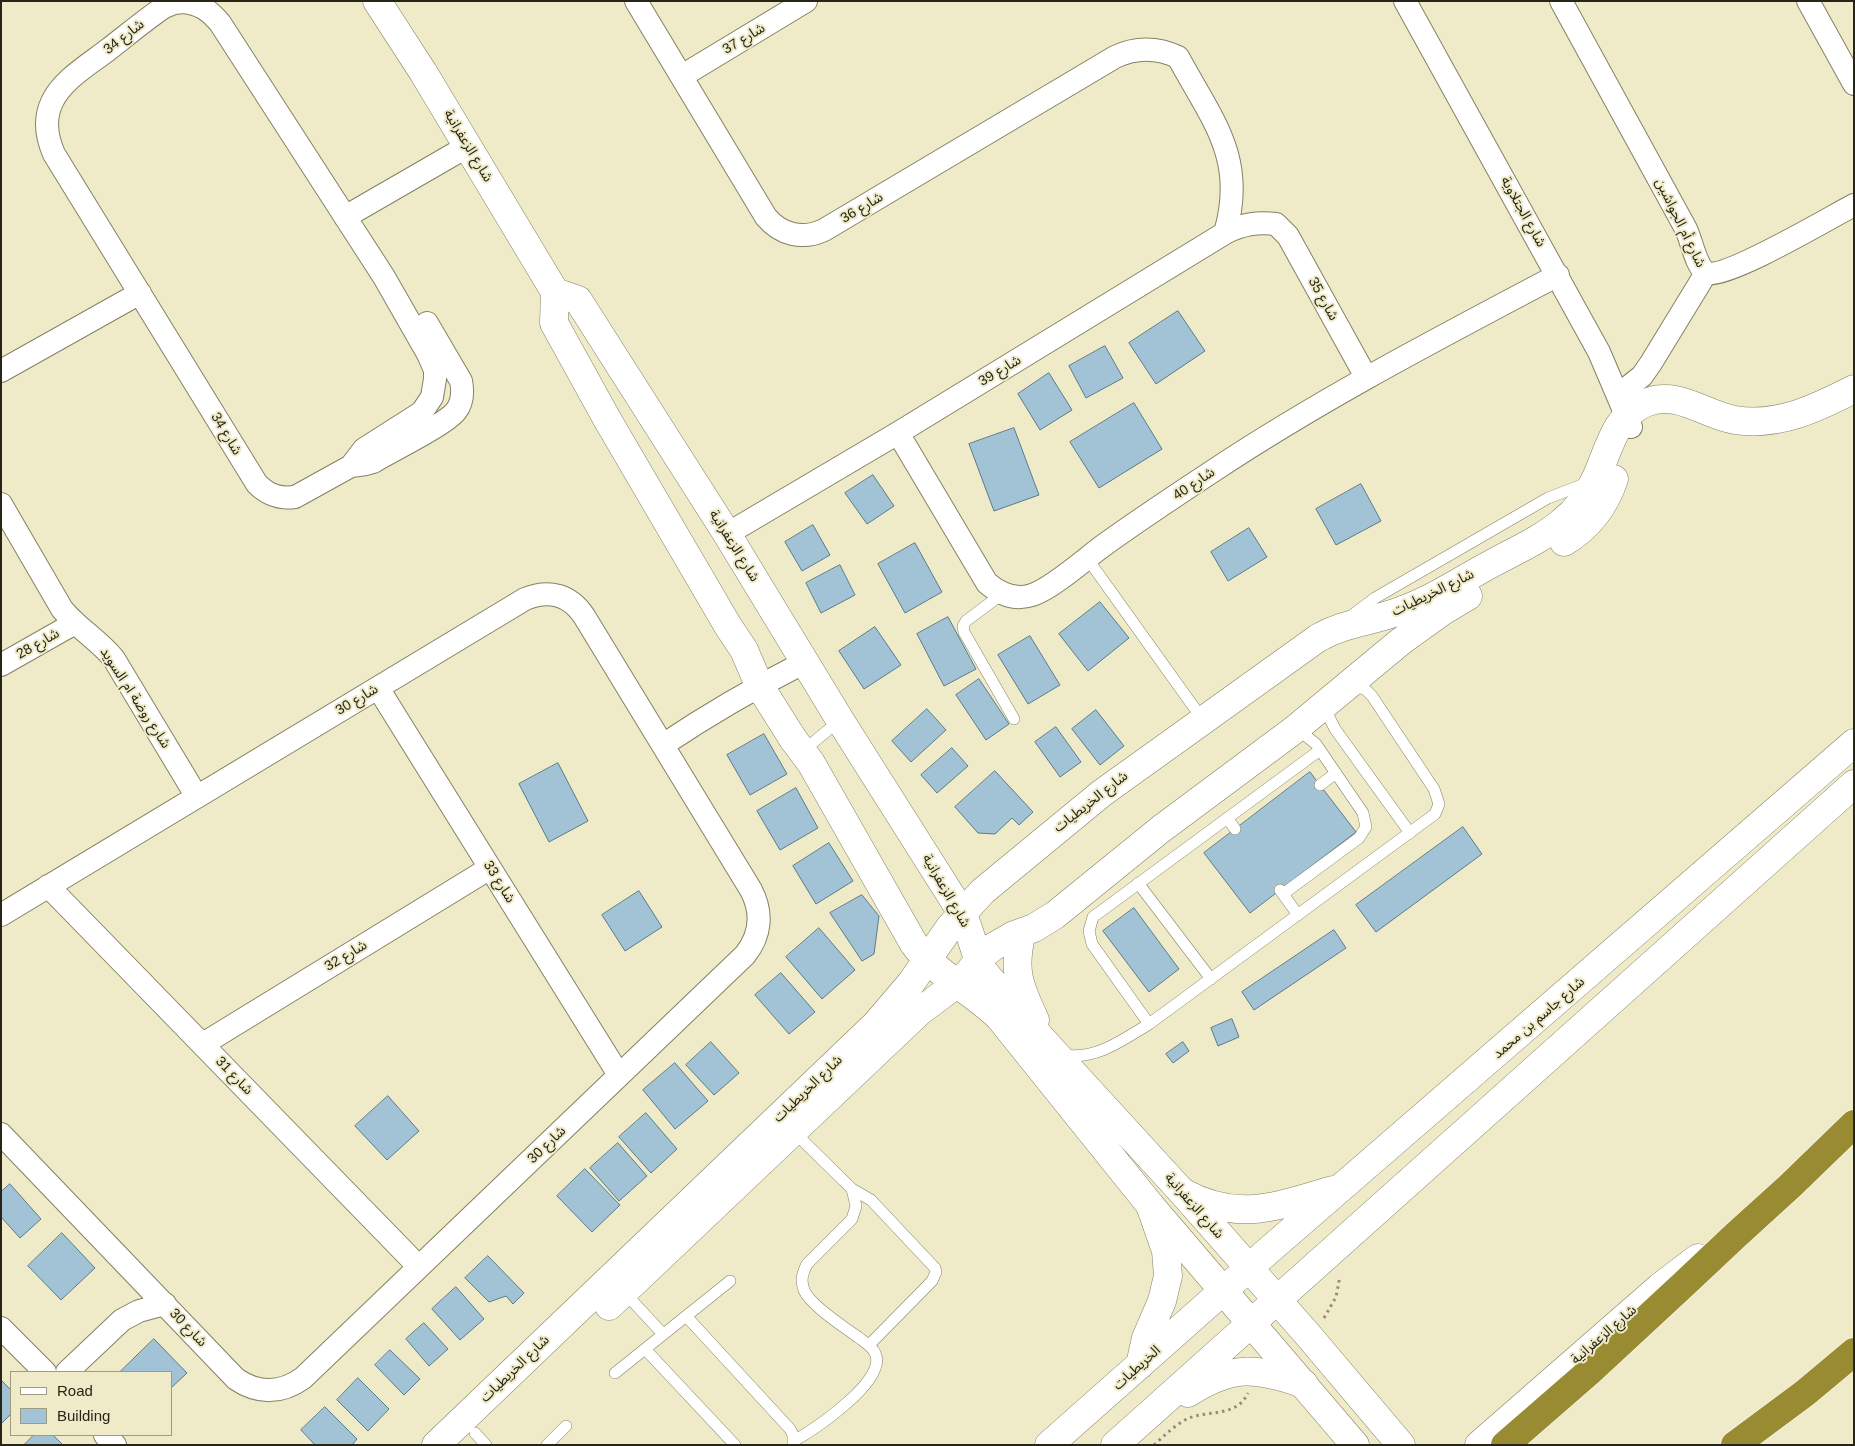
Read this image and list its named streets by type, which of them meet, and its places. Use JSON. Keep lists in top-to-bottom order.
{
  "streets": {
    "street": [
      "شارع 34",
      "شارع 37",
      "شارع الزعفرانية",
      "شارع 36",
      "شارع الجتلاوية",
      "شارع أم الجواشين",
      "شارع 35",
      "شارع 39",
      "شارع 40",
      "شارع الخريطيات",
      "شارع 28",
      "شارع روضة ام السويد",
      "شارع 30",
      "شارع 33",
      "شارع 32",
      "شارع جاسم بن محمد",
      "شارع 31",
      "الخريطيات"
    ]
  },
  "crossings": [
    ["شارع 37", "شارع 36"],
    ["شارع الزعفرانية", "شارع 39"],
    ["شارع الزعفرانية", "شارع الخريطيات"],
    ["شارع الزعفرانية", "شارع جاسم بن محمد"],
    ["شارع 36", "شارع 39"],
    ["شارع الجتلاوية", "شارع 40"],
    ["شارع الجتلاوية", "شارع الخريطيات"],
    ["شارع 35", "شارع 39"],
    ["شارع 35", "شارع 40"],
    ["شارع 28", "شارع روضة ام السويد"],
    ["شارع روضة ام السويد", "شارع 30"],
    ["شارع 30", "شارع 33"],
    ["شارع 30", "شارع 31"],
    ["شارع 33", "شارع 32"],
    ["شارع 32", "شارع 31"],
    ["شارع جاسم بن محمد", "الخريطيات"]
  ],
  "legend": ["Road", "Building"]
}
